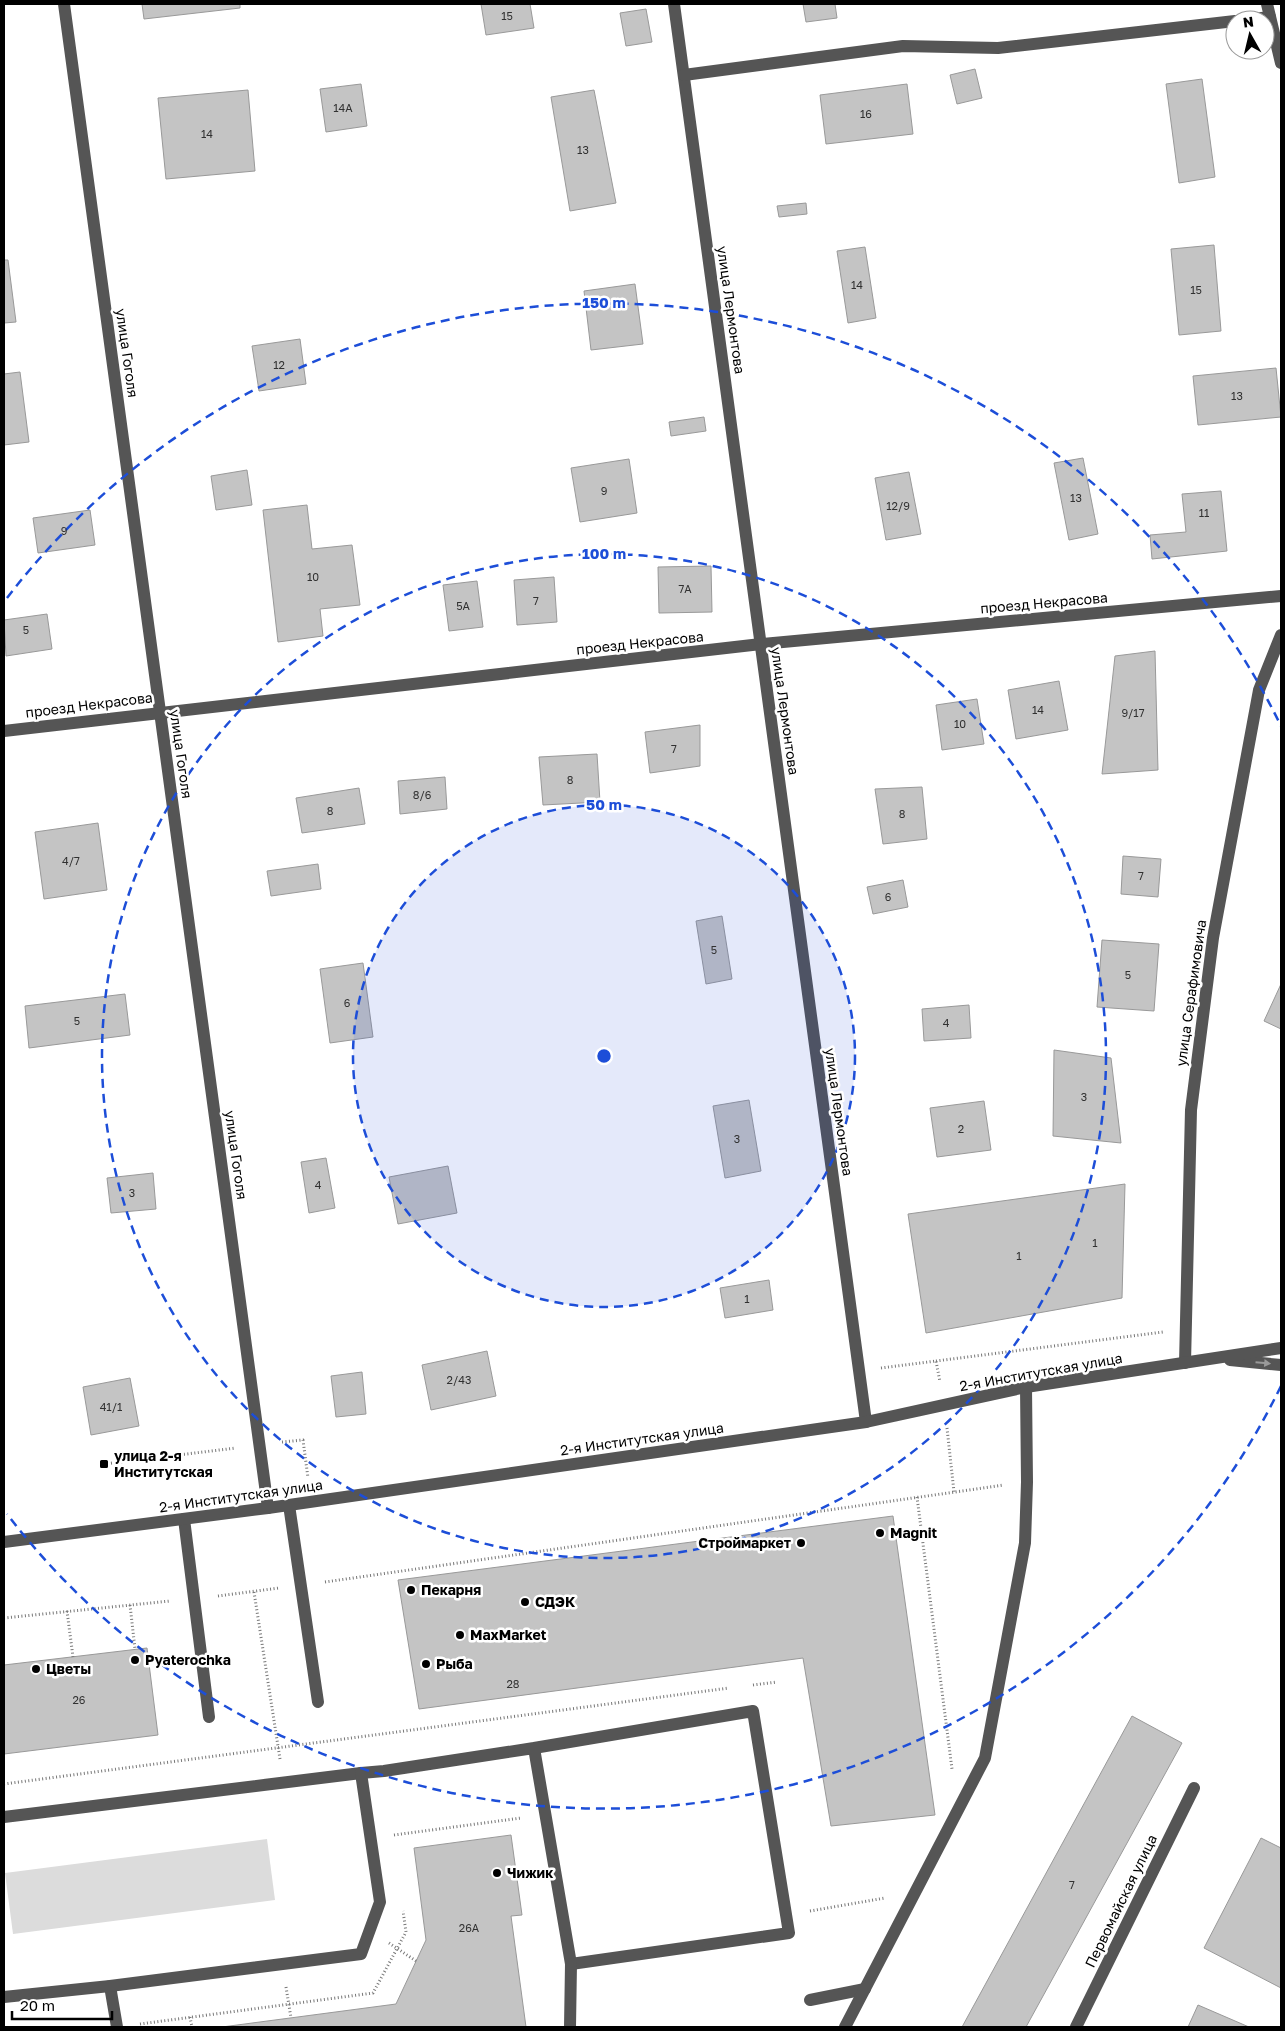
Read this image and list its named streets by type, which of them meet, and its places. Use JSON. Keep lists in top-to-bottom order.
{
  "streets": {
    "street": [
      "улица Лермонтова",
      "улица Гоголя",
      "проезд Некрасова",
      "улица Серафимовича",
      "2-я Институтская улица",
      "Первомайская улица"
    ]
  },
  "crossings": [
    ["улица Лермонтова", "проезд Некрасова"],
    ["улица Лермонтова", "2-я Институтская улица"],
    ["улица Гоголя", "проезд Некрасова"],
    ["улица Гоголя", "2-я Институтская улица"],
    ["улица Серафимовича", "2-я Институтская улица"]
  ],
  "places": {
    "transit": ["улица 2-я Институтская"],
    "other": [
      "Magnit",
      "Строймаркет",
      "Пекарня",
      "СДЭК",
      "MaxMarket",
      "Pyaterochka",
      "Рыба",
      "Цветы",
      "Чижик"
    ]
  },
  "house_numbers": [
    "15",
    "14А",
    "16",
    "14",
    "13",
    "14",
    "15",
    "12",
    "13",
    "9",
    "13",
    "12/9",
    "11",
    "9",
    "10",
    "7А",
    "7",
    "5А",
    "5",
    "14",
    "9/17",
    "10",
    "7",
    "8",
    "8/6",
    "8",
    "8",
    "4/7",
    "7",
    "6",
    "5",
    "5",
    "6",
    "5",
    "4",
    "3",
    "2",
    "3",
    "4",
    "3",
    "1",
    "1",
    "1",
    "2/43",
    "41/1",
    "28",
    "26",
    "7",
    "26А"
  ],
  "scale_bar": "20 m",
  "north": "top",
  "rings": ["150 m", "100 m", "50 m"]
}
